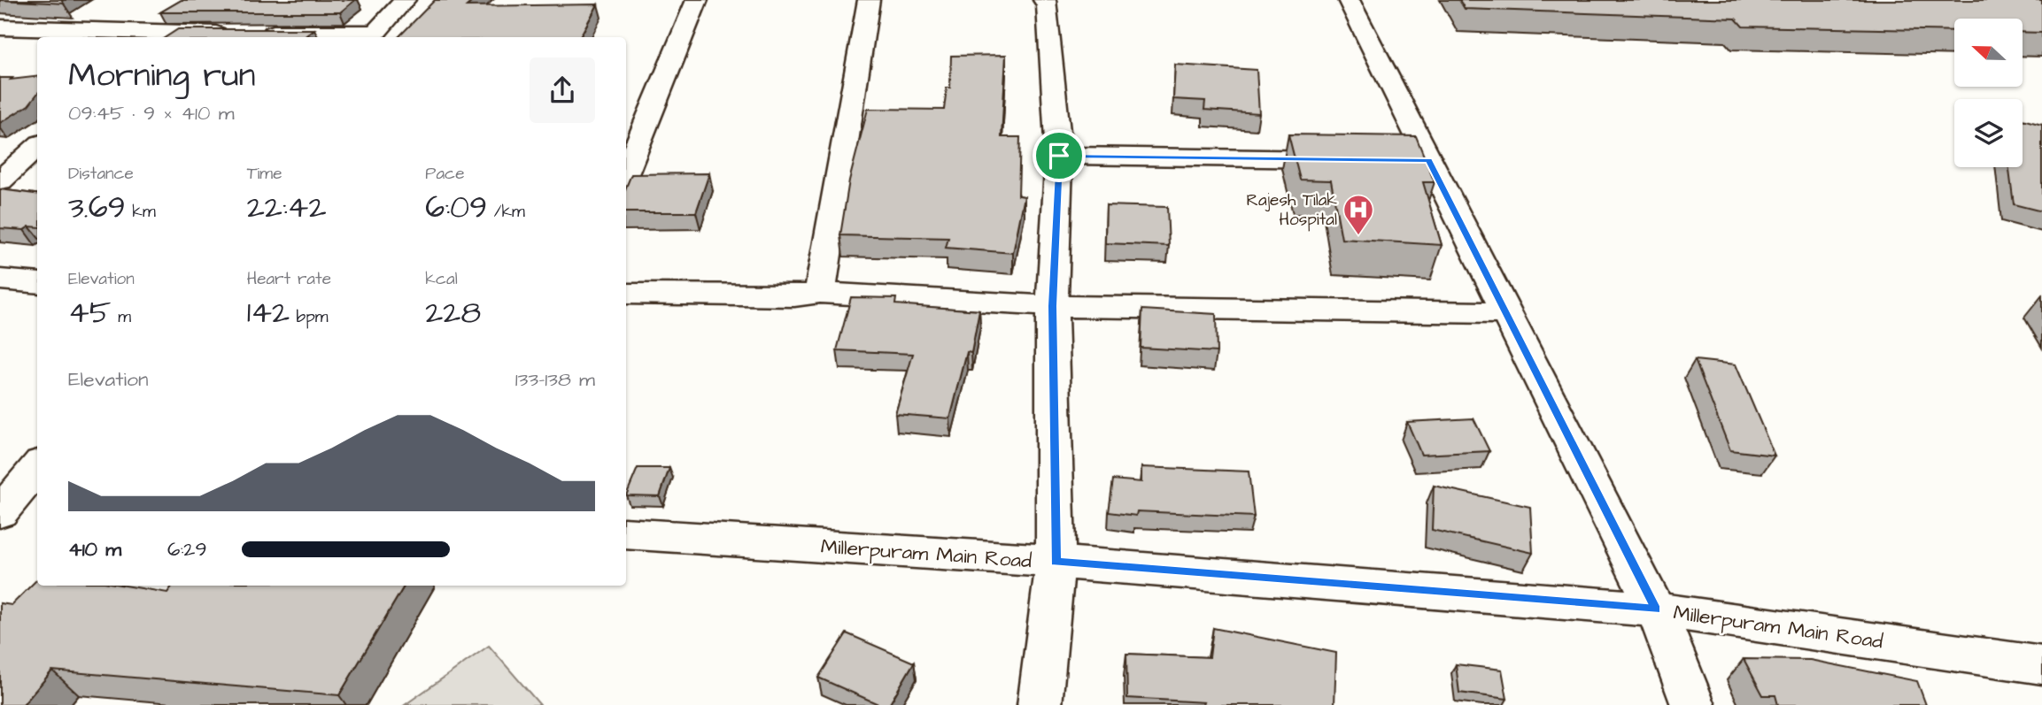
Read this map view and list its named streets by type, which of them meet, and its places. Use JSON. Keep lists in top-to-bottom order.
{
  "streets": {
    "street": ["Millerpuram Main Road"]
  },
  "places": {
    "hospital": ["Rajesh Tilak Hospital"]
  },
  "north": "left",
  "page": {
    "heading": ["Morning run", "09:45 · 9 × 410 m"],
    "stats": [
      ["Distance", "3.69 km"],
      ["Time", "22:42"],
      ["Pace", "6:09 /km"],
      ["Elevation", "45 m"],
      ["Heart rate", "142 bpm"],
      ["kcal", "228"]
    ],
    "chart": ["Elevation", "133–138 m"],
    "list": [
      {
        "name": "410 m",
        "note": "6:29"
      }
    ]
  }
}
